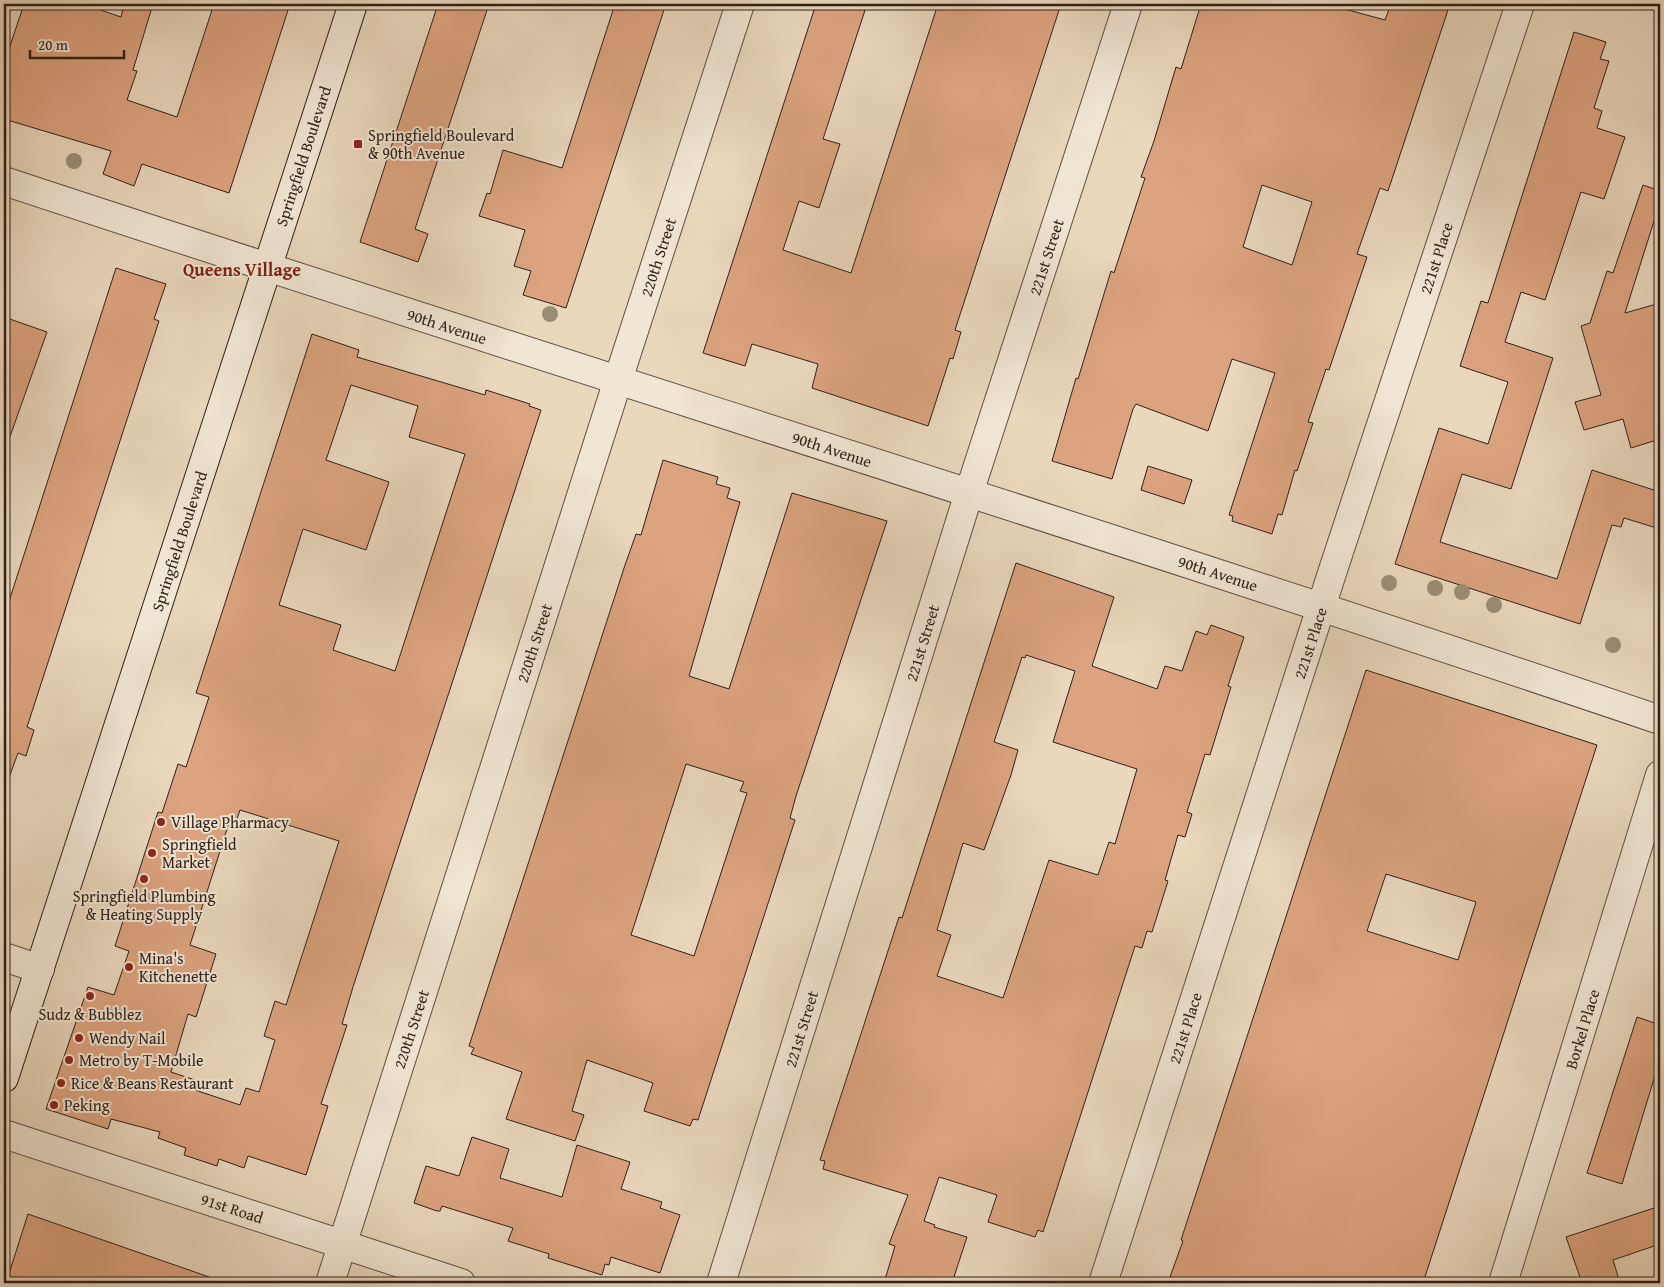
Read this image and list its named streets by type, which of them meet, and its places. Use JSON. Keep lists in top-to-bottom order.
{
  "streets": {
    "street": [
      "Springfield Boulevard",
      "220th Street",
      "221st Street",
      "221st Place",
      "90th Avenue",
      "Borkel Place",
      "91st Road"
    ]
  },
  "crossings": [
    ["Springfield Boulevard", "90th Avenue"],
    ["220th Street", "90th Avenue"],
    ["220th Street", "91st Road"],
    ["221st Street", "90th Avenue"],
    ["221st Place", "90th Avenue"]
  ],
  "districts": ["Queens Village"],
  "places": {
    "transit": ["Springfield Boulevard & 90th Avenue"],
    "other": [
      "Village Pharmacy",
      "Springfield Market",
      "Springfield Plumbing & Heating Supply",
      "Mina's Kitchenette",
      "Sudz & Bubblez",
      "Wendy Nail",
      "Metro by T-Mobile",
      "Rice & Beans Restaurant",
      "Peking"
    ]
  },
  "scale_bar": "20 m"
}
